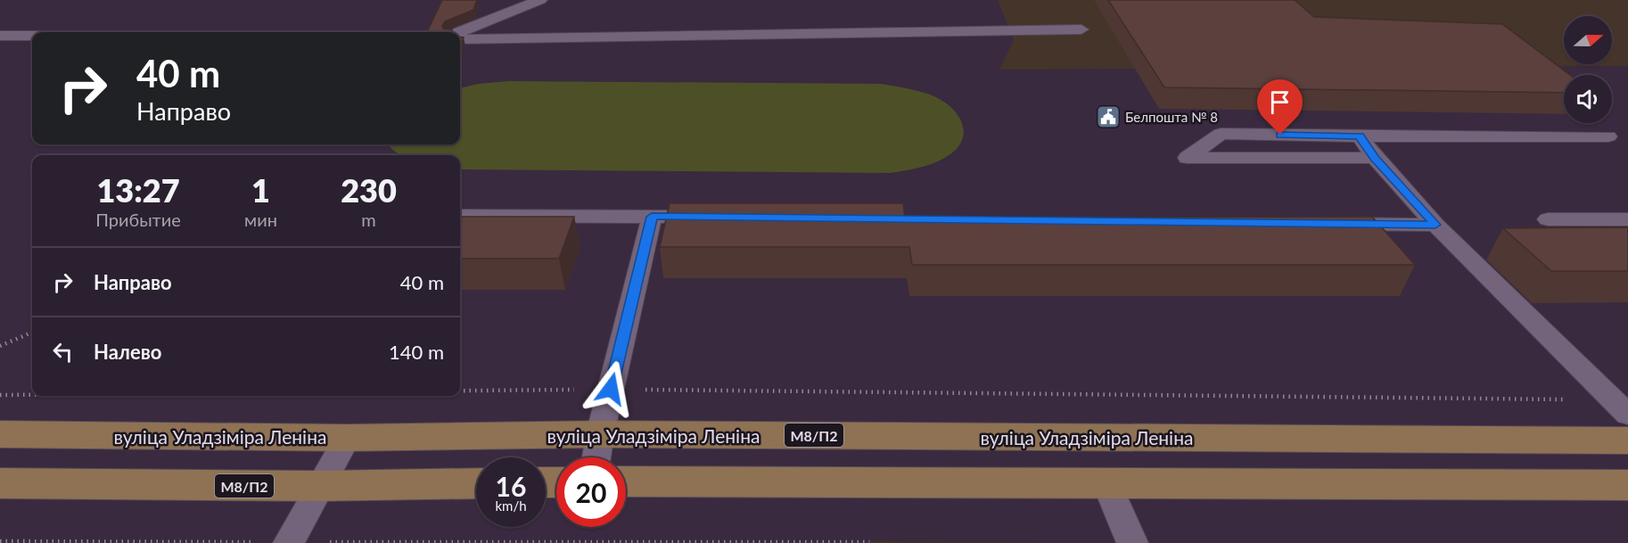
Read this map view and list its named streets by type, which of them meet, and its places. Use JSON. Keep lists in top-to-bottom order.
{
  "streets": {
    "main road": ["вуліца Уладзіміра Леніна", "М8/П2"]
  },
  "places": {
    "public building": ["Белпошта № 8"]
  },
  "north": "right",
  "page": {
    "turn": ["40 m", "Направо"],
    "eta": [
      "13:27",
      "Прибытие",
      "1",
      "мин",
      "230",
      "m"
    ],
    "list": [
      {
        "name": "Направо",
        "value": "40 m"
      },
      {
        "name": "Налево",
        "value": "140 m"
      }
    ],
    "speed": "16 km/h",
    "limit": "20"
  }
}
